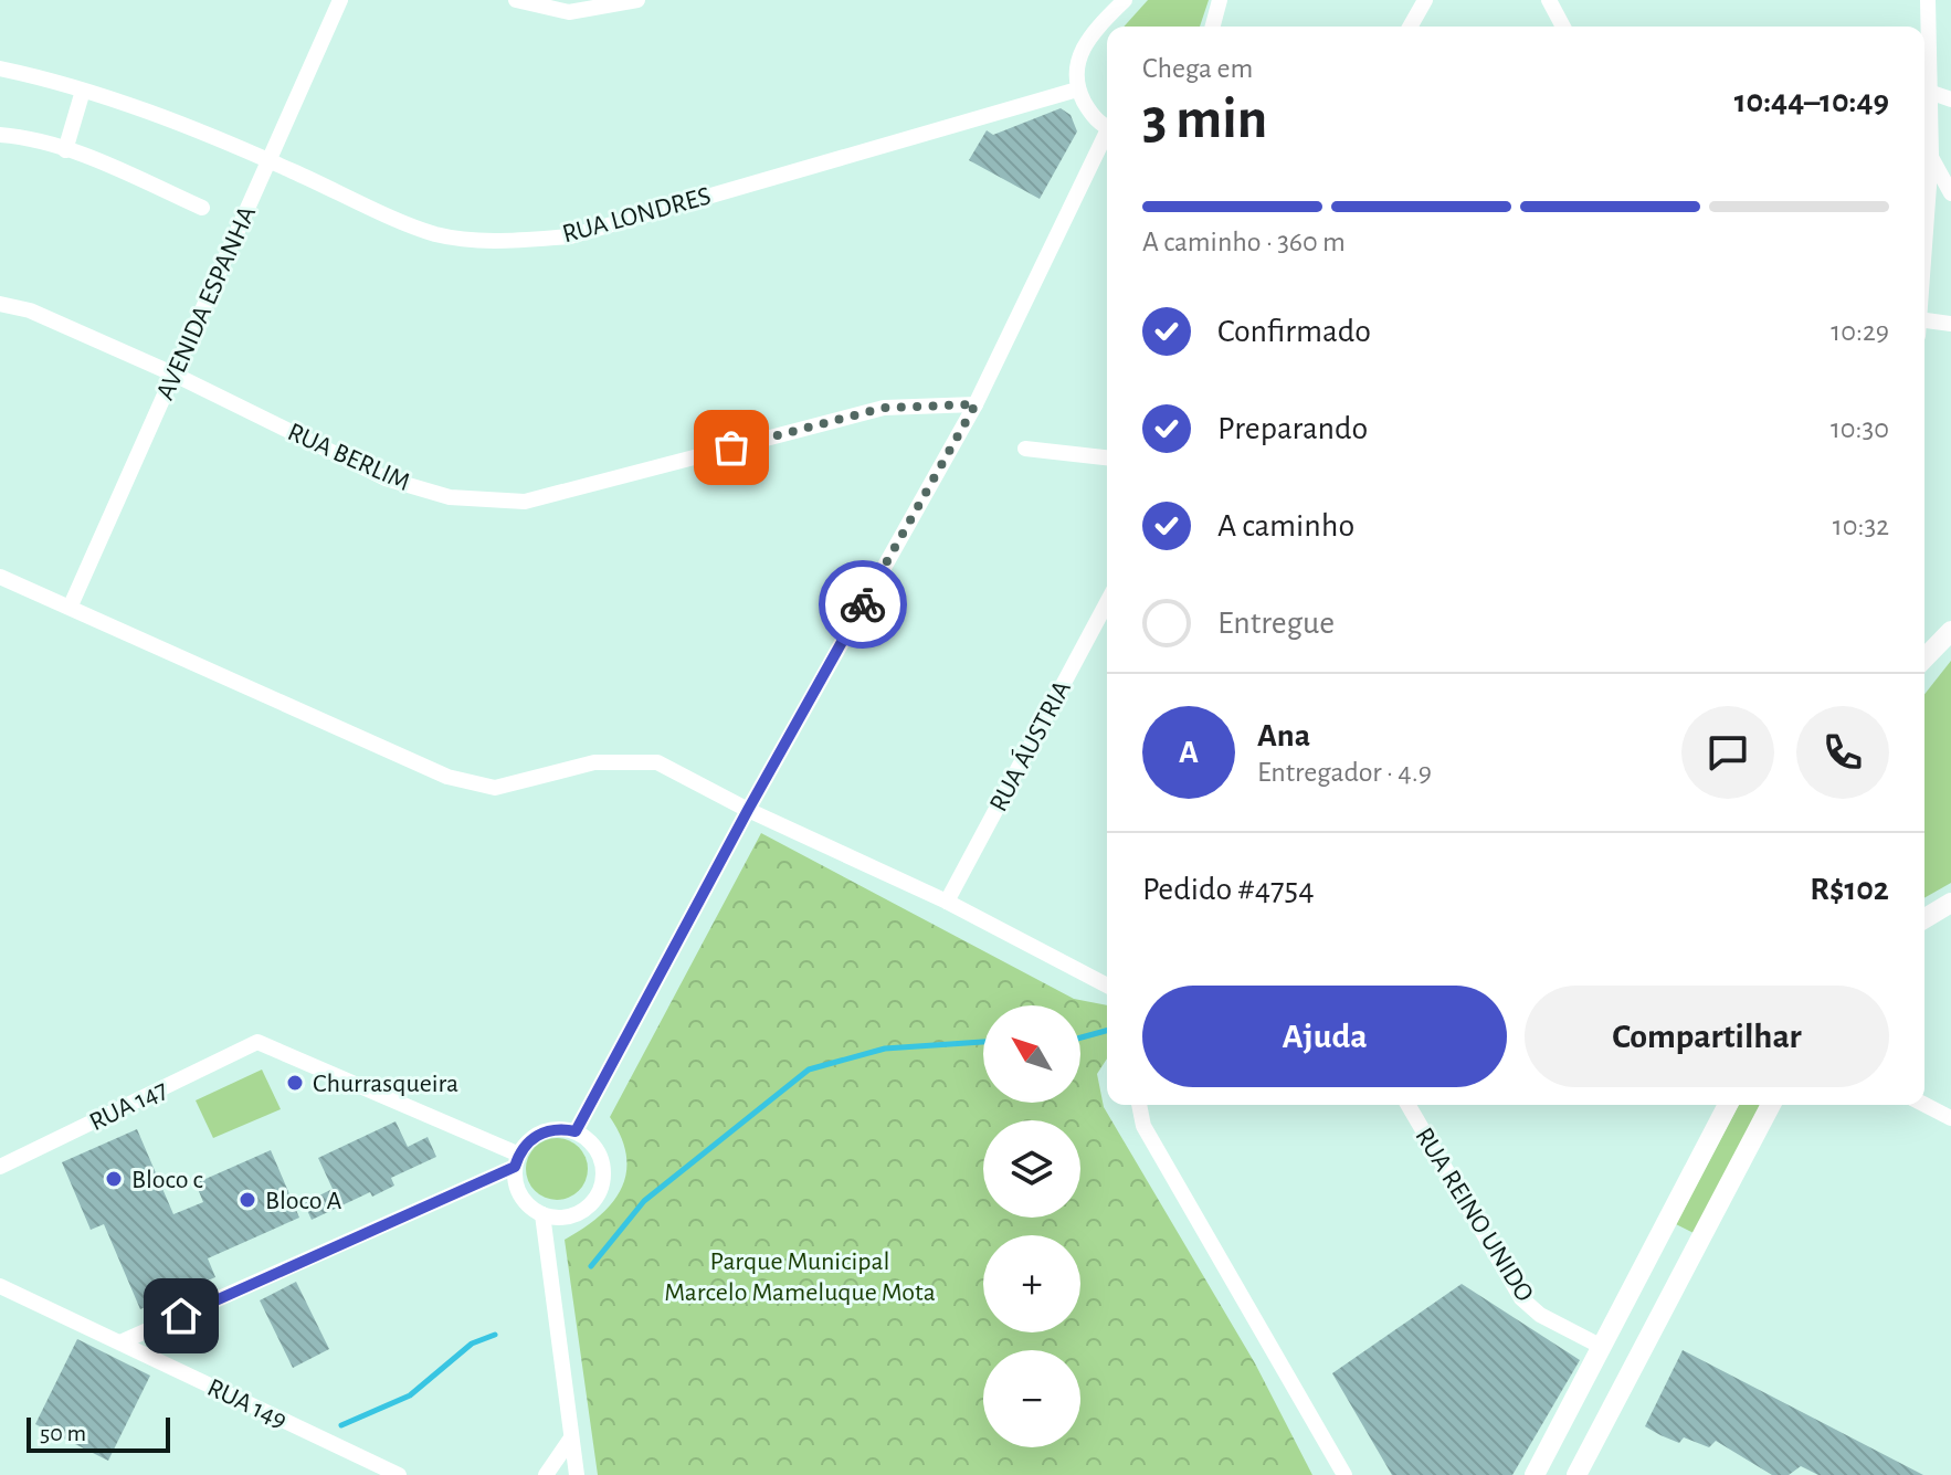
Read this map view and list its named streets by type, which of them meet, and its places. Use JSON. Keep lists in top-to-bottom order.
{
  "streets": {
    "street": [
      "RUA LONDRES",
      "AVENIDA ESPANHA",
      "RUA BERLIM",
      "RUA ÁUSTRIA",
      "RUA 147",
      "RUA REINO UNIDO",
      "RUA 149"
    ]
  },
  "crossings": [
    ["RUA LONDRES", "AVENIDA ESPANHA"],
    ["AVENIDA ESPANHA", "RUA BERLIM"]
  ],
  "parks": ["Parque Municipal Marcelo Mameluque Mota"],
  "places": ["Churrasqueira", "Bloco c", "Bloco A"],
  "scale_bar": "50 m",
  "north": "top left",
  "page": {
    "heading": ["3 min", "Chega em", "10:44–10:49"],
    "panel": [
      "Ana",
      "Entregador · 4.9",
      "Pedido #4754",
      "R$102"
    ],
    "bar": "A caminho · 360 m",
    "list": [
      ["Confirmado", "10:29"],
      ["Preparando", "10:30"],
      ["A caminho", "10:32"],
      "Entregue"
    ],
    "round": "A",
    "buttons": ["Ajuda", "Compartilhar"],
    "map_buttons": ["+", "−"],
    "scale": "50 m"
  }
}
